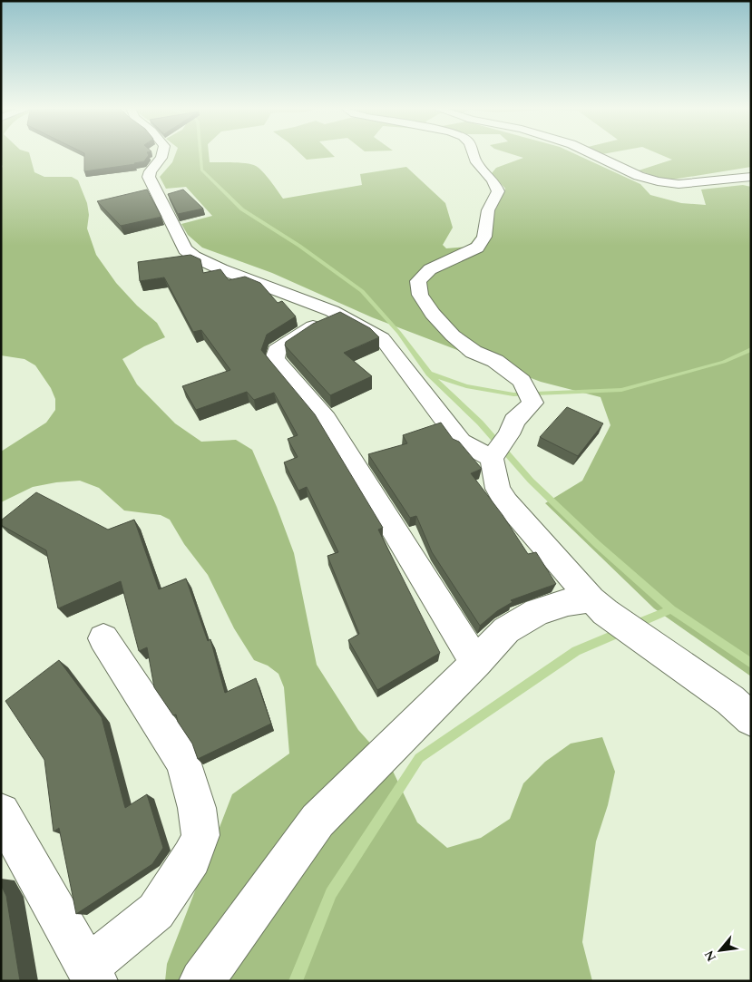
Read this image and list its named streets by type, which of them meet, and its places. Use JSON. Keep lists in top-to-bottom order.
{
  "north": "bottom left"
}
